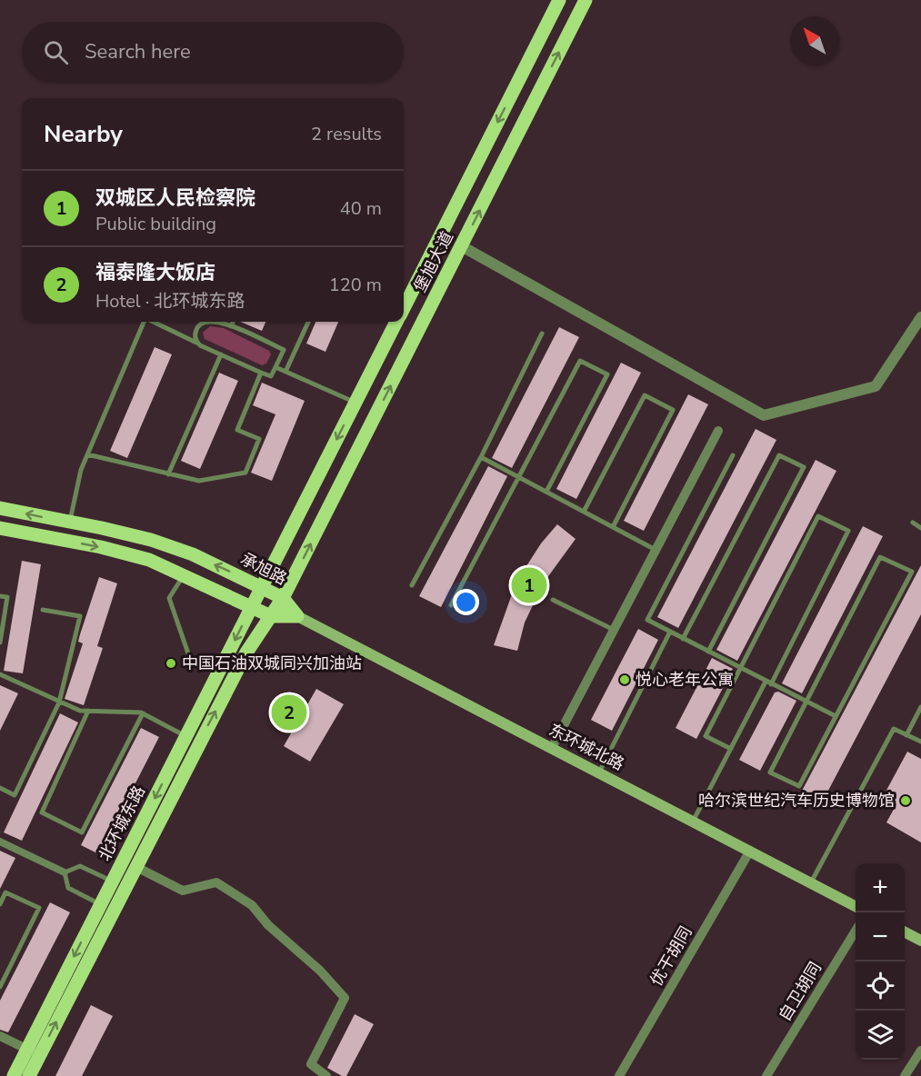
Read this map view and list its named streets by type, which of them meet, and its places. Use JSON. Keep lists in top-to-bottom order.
{
  "streets": {
    "main road": [
      "堡旭大道",
      "承旭路",
      "东环城北路",
      "北环城东路"
    ],
    "street": ["优干胡同", "自卫胡同"]
  },
  "crossings": [
    ["堡旭大道", "承旭路"],
    ["堡旭大道", "北环城东路"],
    ["承旭路", "东环城北路"],
    ["承旭路", "北环城东路"],
    ["东环城北路", "优干胡同"]
  ],
  "places": ["中国石油双城同兴加油站", "悦心老年公寓", "哈尔滨世纪汽车历史博物馆"],
  "north": "top left",
  "page": {
    "search": "Search here",
    "heading": ["Nearby", "2 results"],
    "list": [
      {
        "mark": "1",
        "name": "双城区人民检察院",
        "note": "Public building",
        "value": "40 m"
      },
      {
        "mark": "2",
        "name": "福泰隆大饭店",
        "note": "Hotel · 北环城东路",
        "value": "120 m"
      }
    ],
    "pins": ["1", "2"],
    "map_buttons": ["+", "−"]
  }
}
